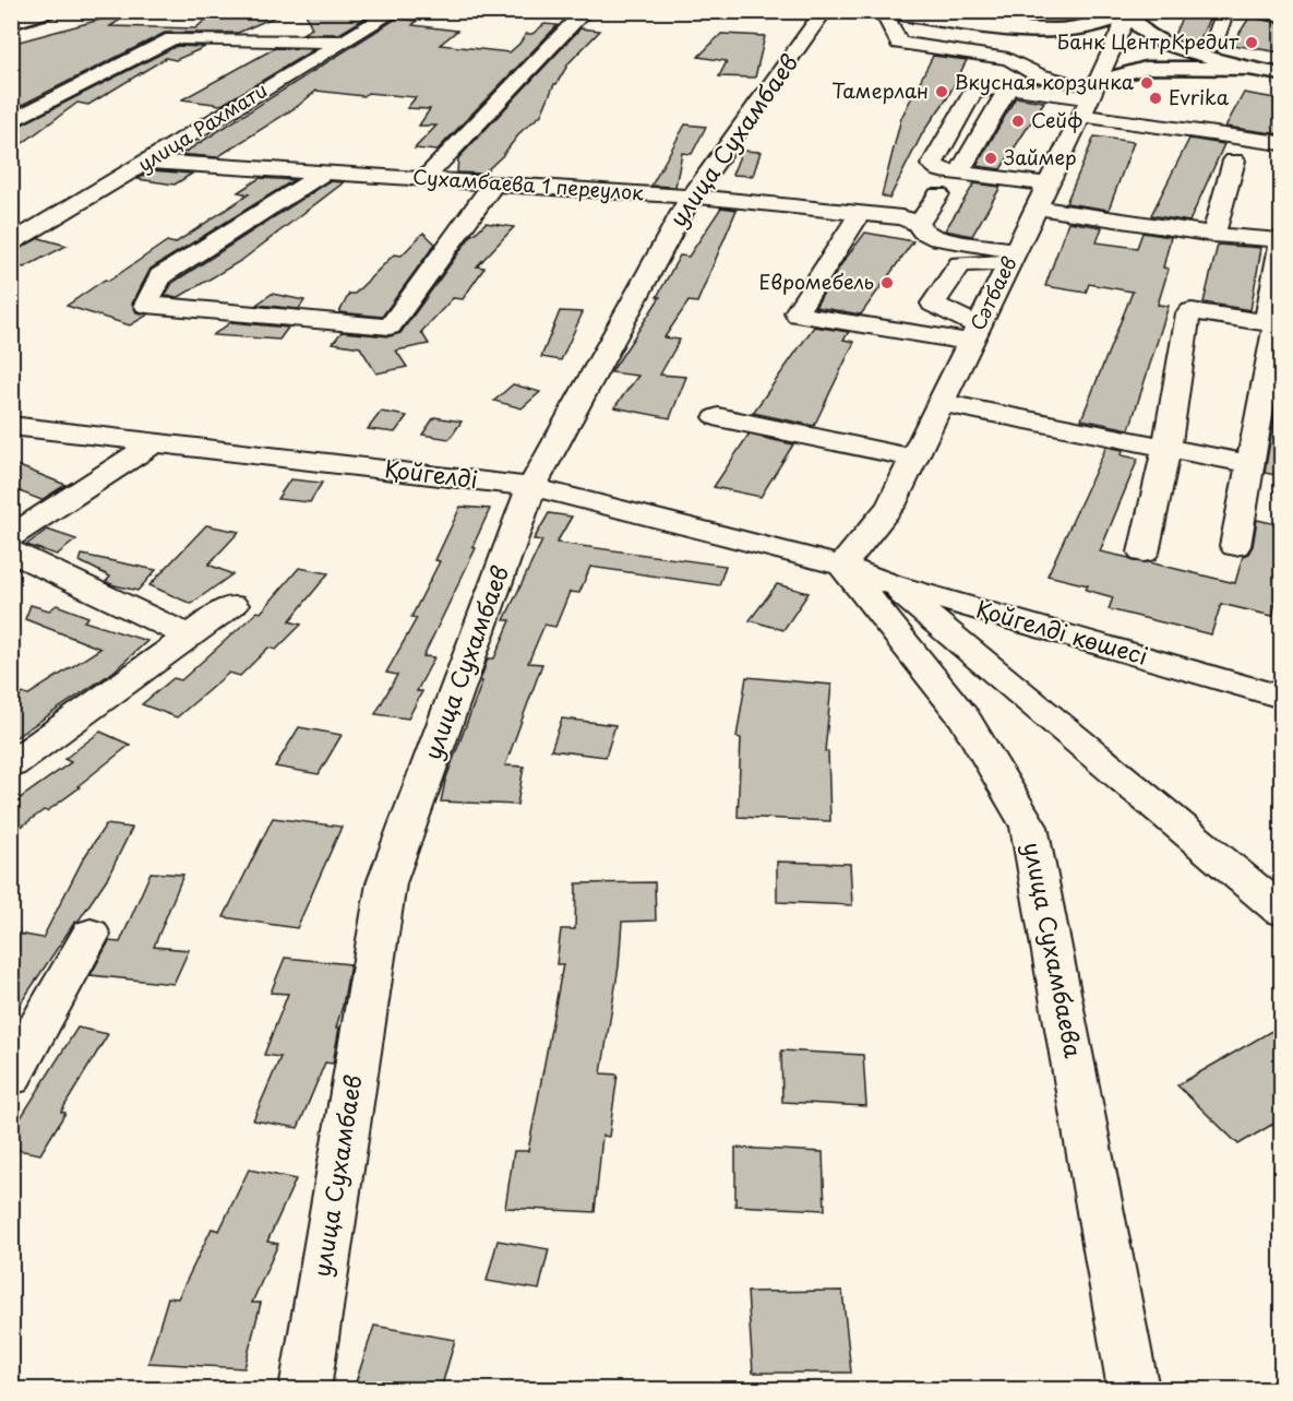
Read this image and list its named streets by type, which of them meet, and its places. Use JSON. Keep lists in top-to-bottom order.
{
  "streets": {
    "street": [
      "улица Рахмати",
      "улица Сухамбаев",
      "Сухамбаева 1 переулок",
      "Сәтбаев",
      "Қойгелді",
      "Қойгелді көшесі",
      "улица Сухамбаева"
    ]
  },
  "crossings": [
    ["улица Рахмати", "Сухамбаева 1 переулок"],
    ["улица Сухамбаев", "Сухамбаева 1 переулок"],
    ["улица Сухамбаев", "Қойгелді"],
    ["Сухамбаева 1 переулок", "Сәтбаев"],
    ["Сәтбаев", "Қойгелді"],
    ["Сәтбаев", "Қойгелді көшесі"],
    ["Сәтбаев", "улица Сухамбаева"],
    ["Қойгелді", "Қойгелді көшесі"],
    ["Қойгелді", "улица Сухамбаева"],
    ["Қойгелді көшесі", "улица Сухамбаева"]
  ],
  "places": [
    "Банк ЦентрКредит",
    "Вкусная корзинка",
    "Тамерлан",
    "Evrika",
    "Сейф",
    "Займер",
    "Евромебель"
  ]
}
